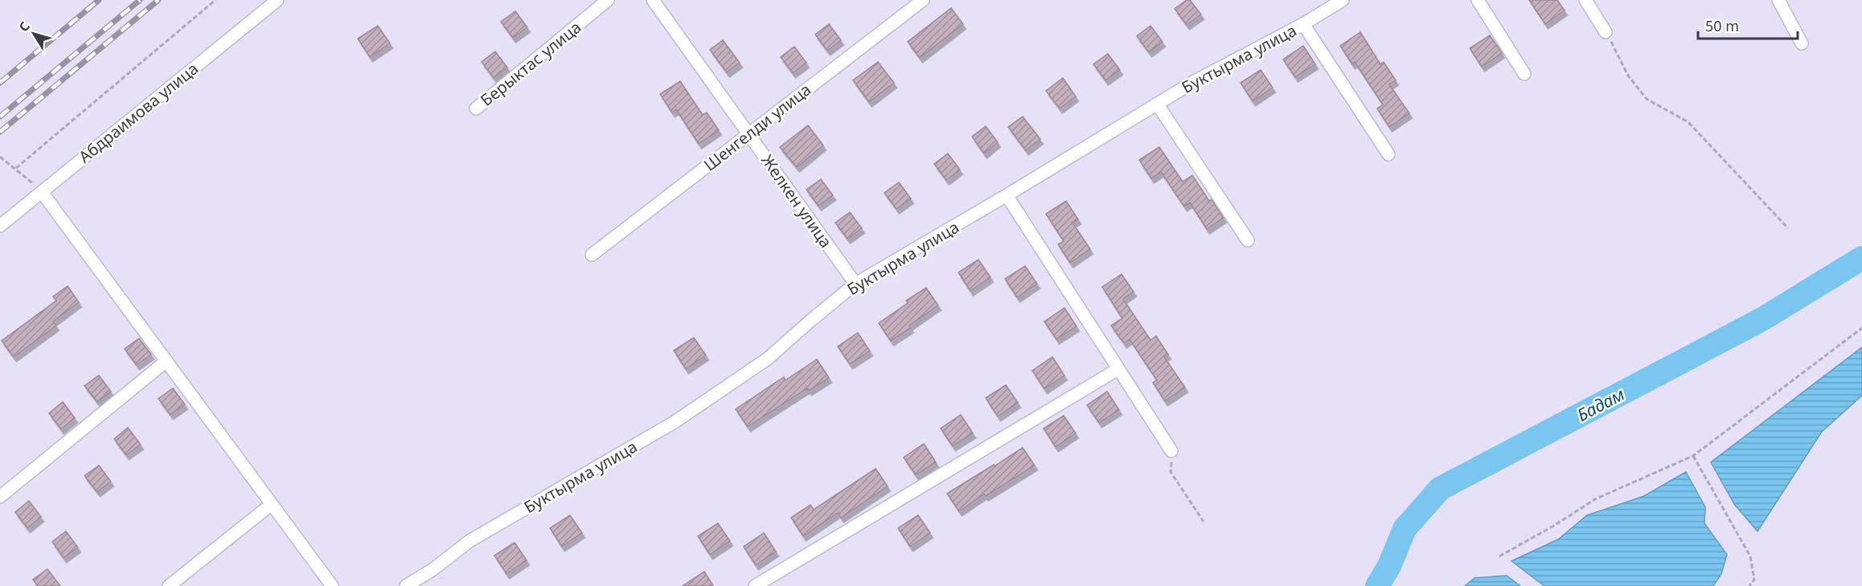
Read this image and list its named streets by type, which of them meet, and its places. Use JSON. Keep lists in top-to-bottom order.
{
  "streets": {
    "street": [
      "Буктырма улица",
      "Берыктас улица",
      "Абдраимова улица",
      "Шенгелди улица",
      "Желкен улица"
    ]
  },
  "crossings": [
    ["Буктырма улица", "Желкен улица"],
    ["Шенгелди улица", "Желкен улица"]
  ],
  "water": ["Бадам"],
  "scale_bar": "50 m",
  "north": "top left"
}
